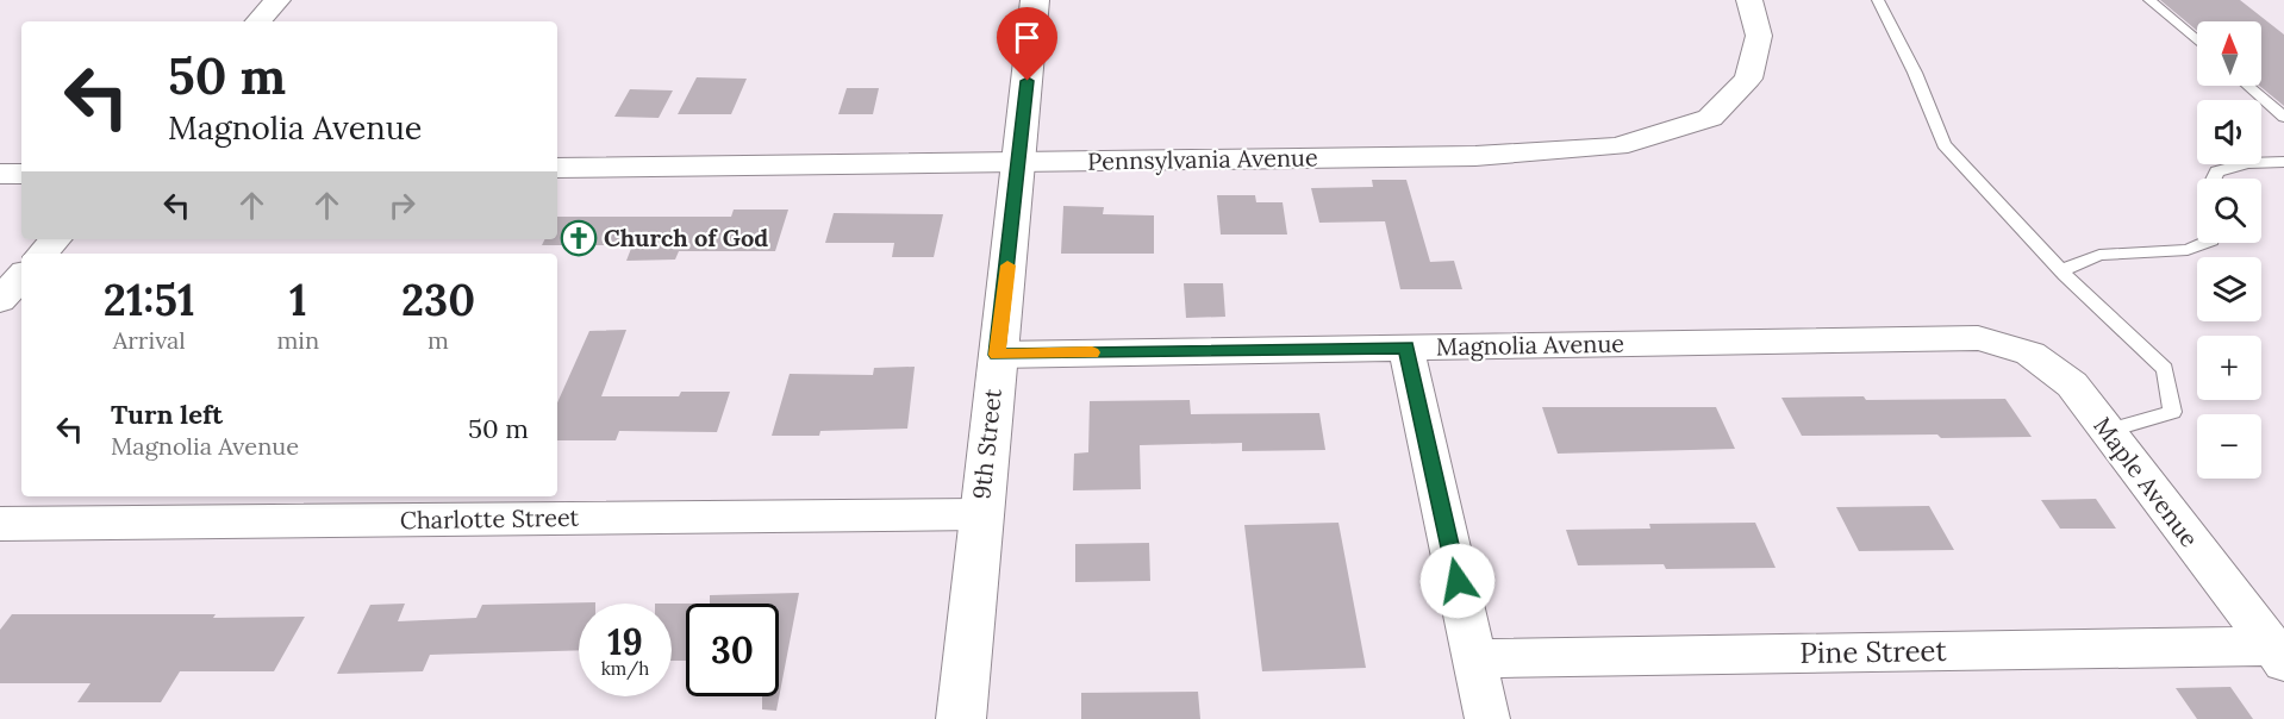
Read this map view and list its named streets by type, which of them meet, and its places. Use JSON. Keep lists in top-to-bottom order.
{
  "streets": {
    "street": [
      "Pennsylvania Avenue",
      "Magnolia Avenue",
      "9th Street",
      "Maple Avenue",
      "Charlotte Street",
      "Pine Street"
    ]
  },
  "crossings": [
    ["Pennsylvania Avenue", "9th Street"],
    ["Magnolia Avenue", "9th Street"],
    ["Magnolia Avenue", "Maple Avenue"],
    ["9th Street", "Charlotte Street"],
    ["Maple Avenue", "Pine Street"]
  ],
  "places": {
    "church": ["Church of God"]
  },
  "north": "top",
  "page": {
    "map_buttons": ["+", "−"],
    "turn": ["50 m", "Magnolia Avenue"],
    "eta": [
      "21:51",
      "Arrival",
      "1",
      "min",
      "230",
      "m"
    ],
    "list": [
      {
        "name": "Turn left",
        "note": "Magnolia Avenue",
        "value": "50 m"
      }
    ],
    "speed": "19 km/h",
    "limit": "30"
  }
}
